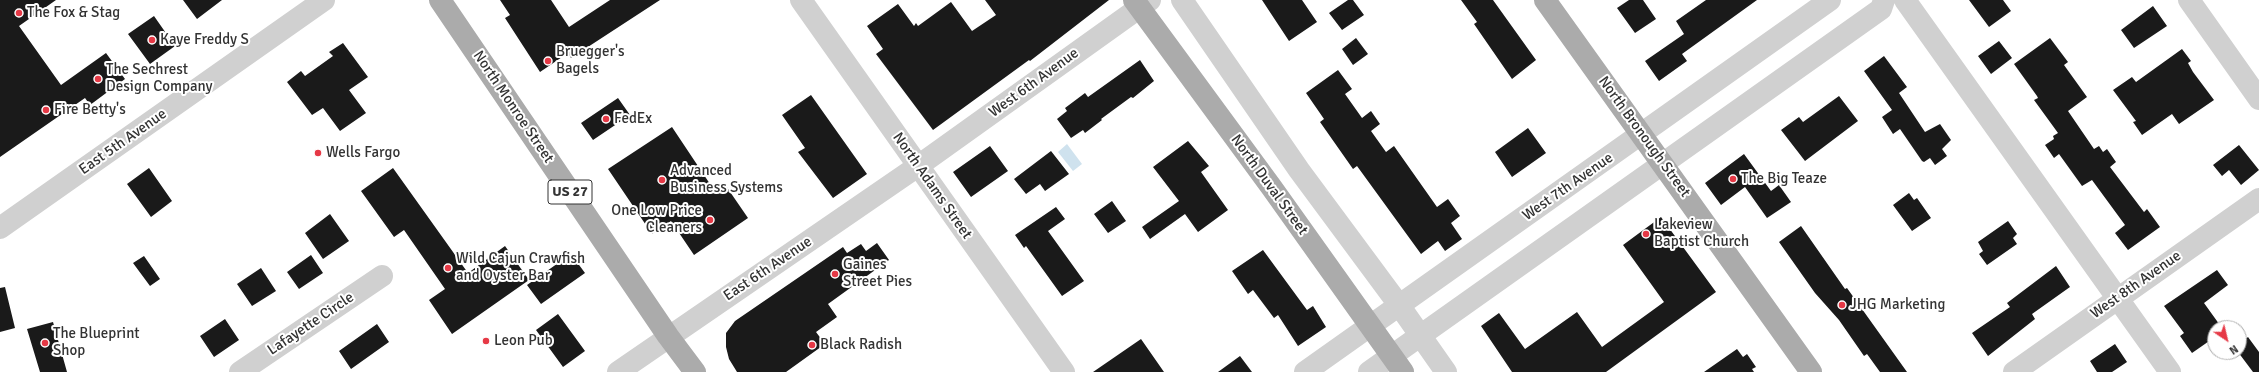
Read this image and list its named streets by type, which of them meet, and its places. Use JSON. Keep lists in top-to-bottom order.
{
  "streets": {
    "main road": [
      "North Monroe Street",
      "North Bronough Street",
      "North Duval Street",
      "US 27"
    ],
    "street": [
      "West 6th Avenue",
      "East 5th Avenue",
      "North Adams Street",
      "West 7th Avenue",
      "East 6th Avenue",
      "West 8th Avenue",
      "Lafayette Circle"
    ]
  },
  "crossings": [
    ["West 6th Avenue", "North Duval Street"],
    ["West 6th Avenue", "North Adams Street"],
    ["West 6th Avenue", "East 6th Avenue"],
    ["North Monroe Street", "East 6th Avenue"],
    ["North Bronough Street", "West 7th Avenue"],
    ["North Duval Street", "West 7th Avenue"],
    ["North Adams Street", "East 6th Avenue"]
  ],
  "places": [
    "The Fox & Stag",
    "Kaye Freddy S",
    "Bruegger's Bagels",
    "The Sechrest Design Company",
    "Fire Betty's",
    "FedEx",
    "Wells Fargo",
    "The Big Teaze",
    "Advanced Business Systems",
    "One Low Price Cleaners",
    "Lakeview Baptist Church",
    "Wild Cajun Crawfish and Oyster Bar",
    "Gaines Street Pies",
    "JHG Marketing",
    "Leon Pub",
    "The Blueprint Shop",
    "Black Radish"
  ],
  "north": "bottom right"
}
